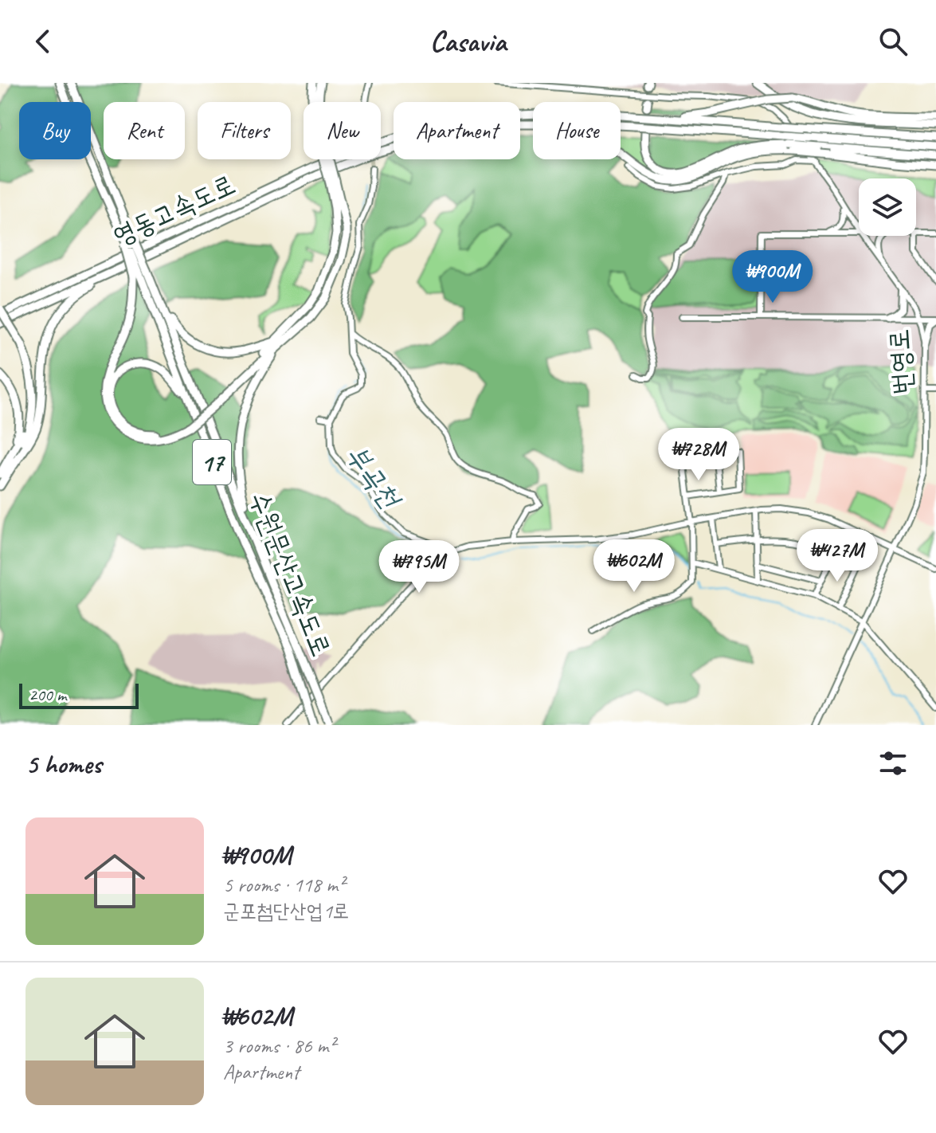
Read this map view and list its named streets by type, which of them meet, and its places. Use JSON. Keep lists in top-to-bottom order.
{
  "streets": {
    "highway": ["영동고속도로", "17", "수원문산고속도로"],
    "street": ["번영로"]
  },
  "water": ["부곡천"],
  "scale_bar": "200 m",
  "page": {
    "header": "Casavia",
    "chip": [
      "Buy",
      "Rent",
      "Filters",
      "New",
      "Apartment",
      "House"
    ],
    "price": [
      "₩900M",
      "₩728M",
      "₩427M",
      "₩602M",
      "₩795M"
    ],
    "scale": "200 m",
    "heading": "5 homes",
    "list": [
      {
        "name": "₩900M",
        "note": "5 rooms · 118 m² · 군포첨단산업1로"
      },
      {
        "name": "₩602M",
        "note": "3 rooms · 86 m² · Apartment"
      }
    ]
  }
}
